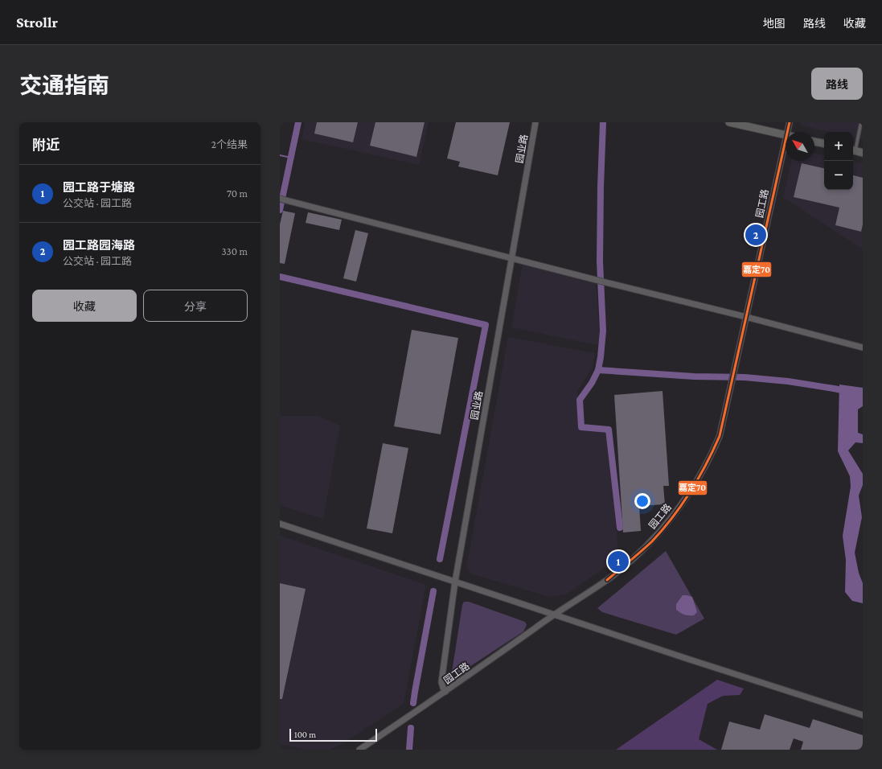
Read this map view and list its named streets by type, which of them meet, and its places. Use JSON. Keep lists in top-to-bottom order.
{
  "streets": {
    "street": ["园业路", "园工路"]
  },
  "crossings": [
    ["园业路", "园工路"]
  ],
  "lines": ["transit line 嘉定70"],
  "scale_bar": "100 m",
  "north": "top left",
  "page": {
    "header": "Strollr",
    "nav": ["地图", "路线", "收藏"],
    "title": "交通指南",
    "buttons": [
      "路线",
      ["收藏", "分享"]
    ],
    "heading": ["附近", "2个结果"],
    "map_buttons": ["+", "−"],
    "list": [
      {
        "mark": "1",
        "name": "园工路于塘路",
        "note": "公交站 · 园工路",
        "value": "70 m"
      },
      {
        "mark": "2",
        "name": "园工路园海路",
        "note": "公交站 · 园工路",
        "value": "330 m"
      }
    ],
    "pins": ["2", "1"],
    "scale": "100 m"
  }
}
